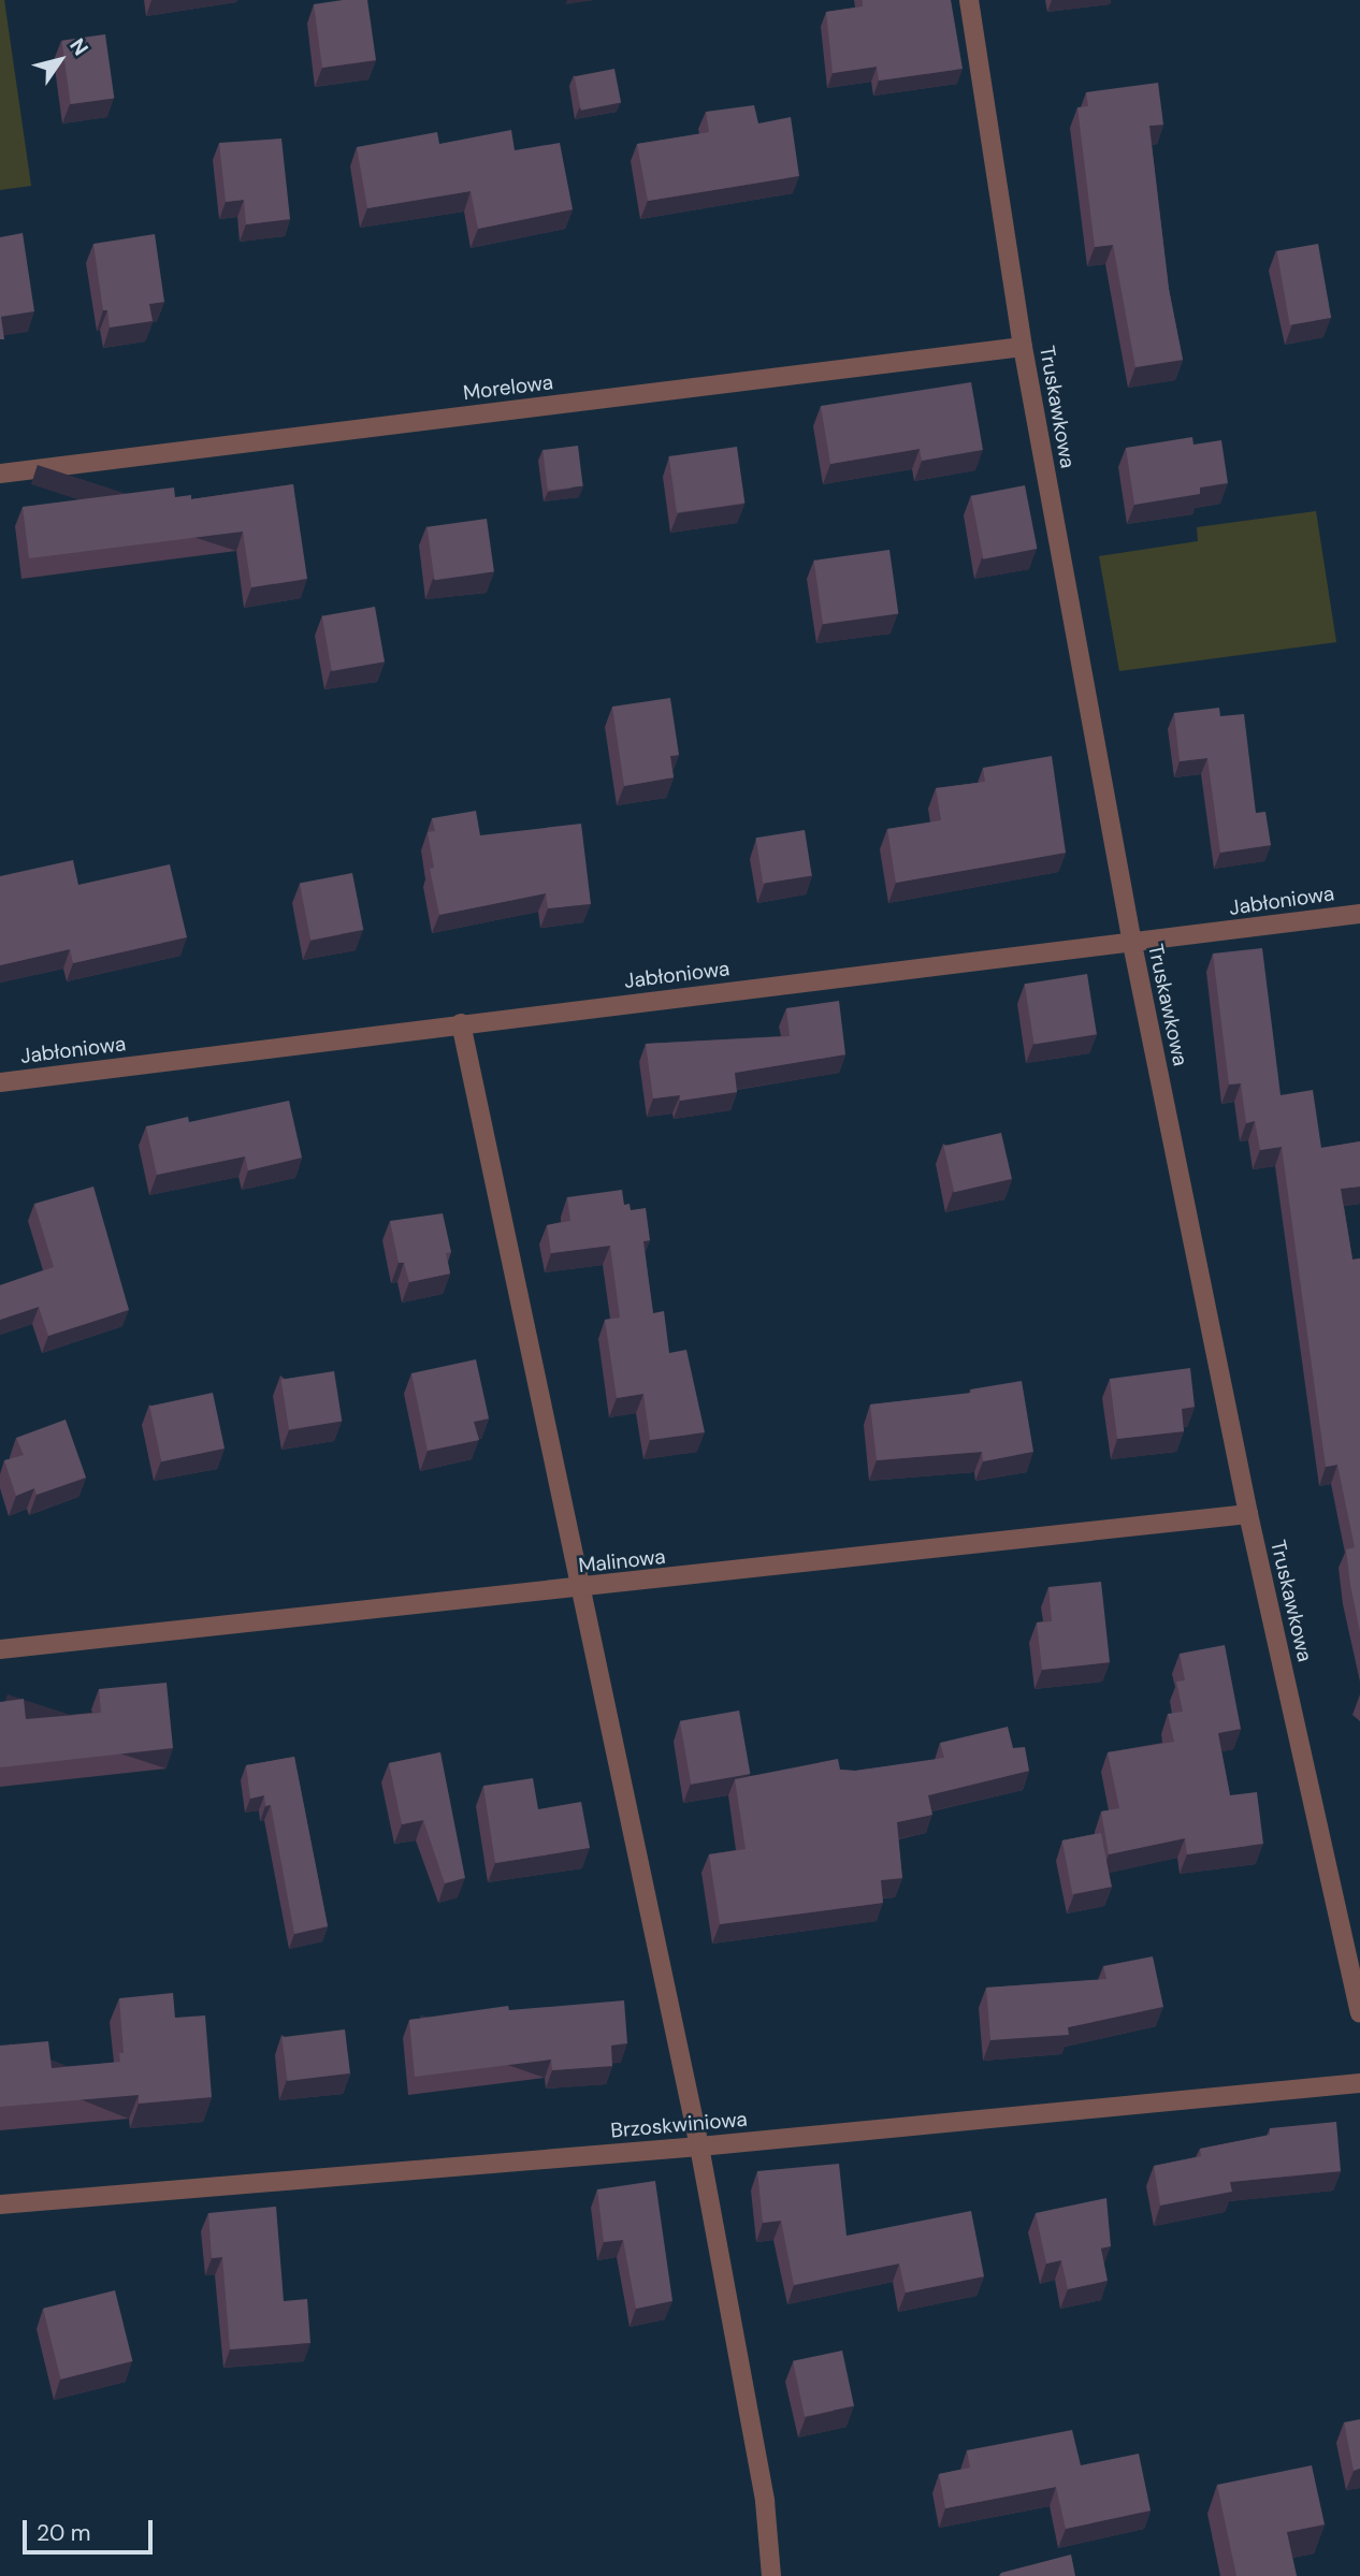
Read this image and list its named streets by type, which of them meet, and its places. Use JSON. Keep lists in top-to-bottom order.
{
  "streets": {
    "street": [
      "Morelowa",
      "Truskawkowa",
      "Jabłoniowa",
      "Malinowa",
      "Brzoskwiniowa"
    ]
  },
  "crossings": [
    ["Morelowa", "Truskawkowa"],
    ["Truskawkowa", "Jabłoniowa"],
    ["Truskawkowa", "Malinowa"]
  ],
  "scale_bar": "20 m",
  "north": "top right"
}
